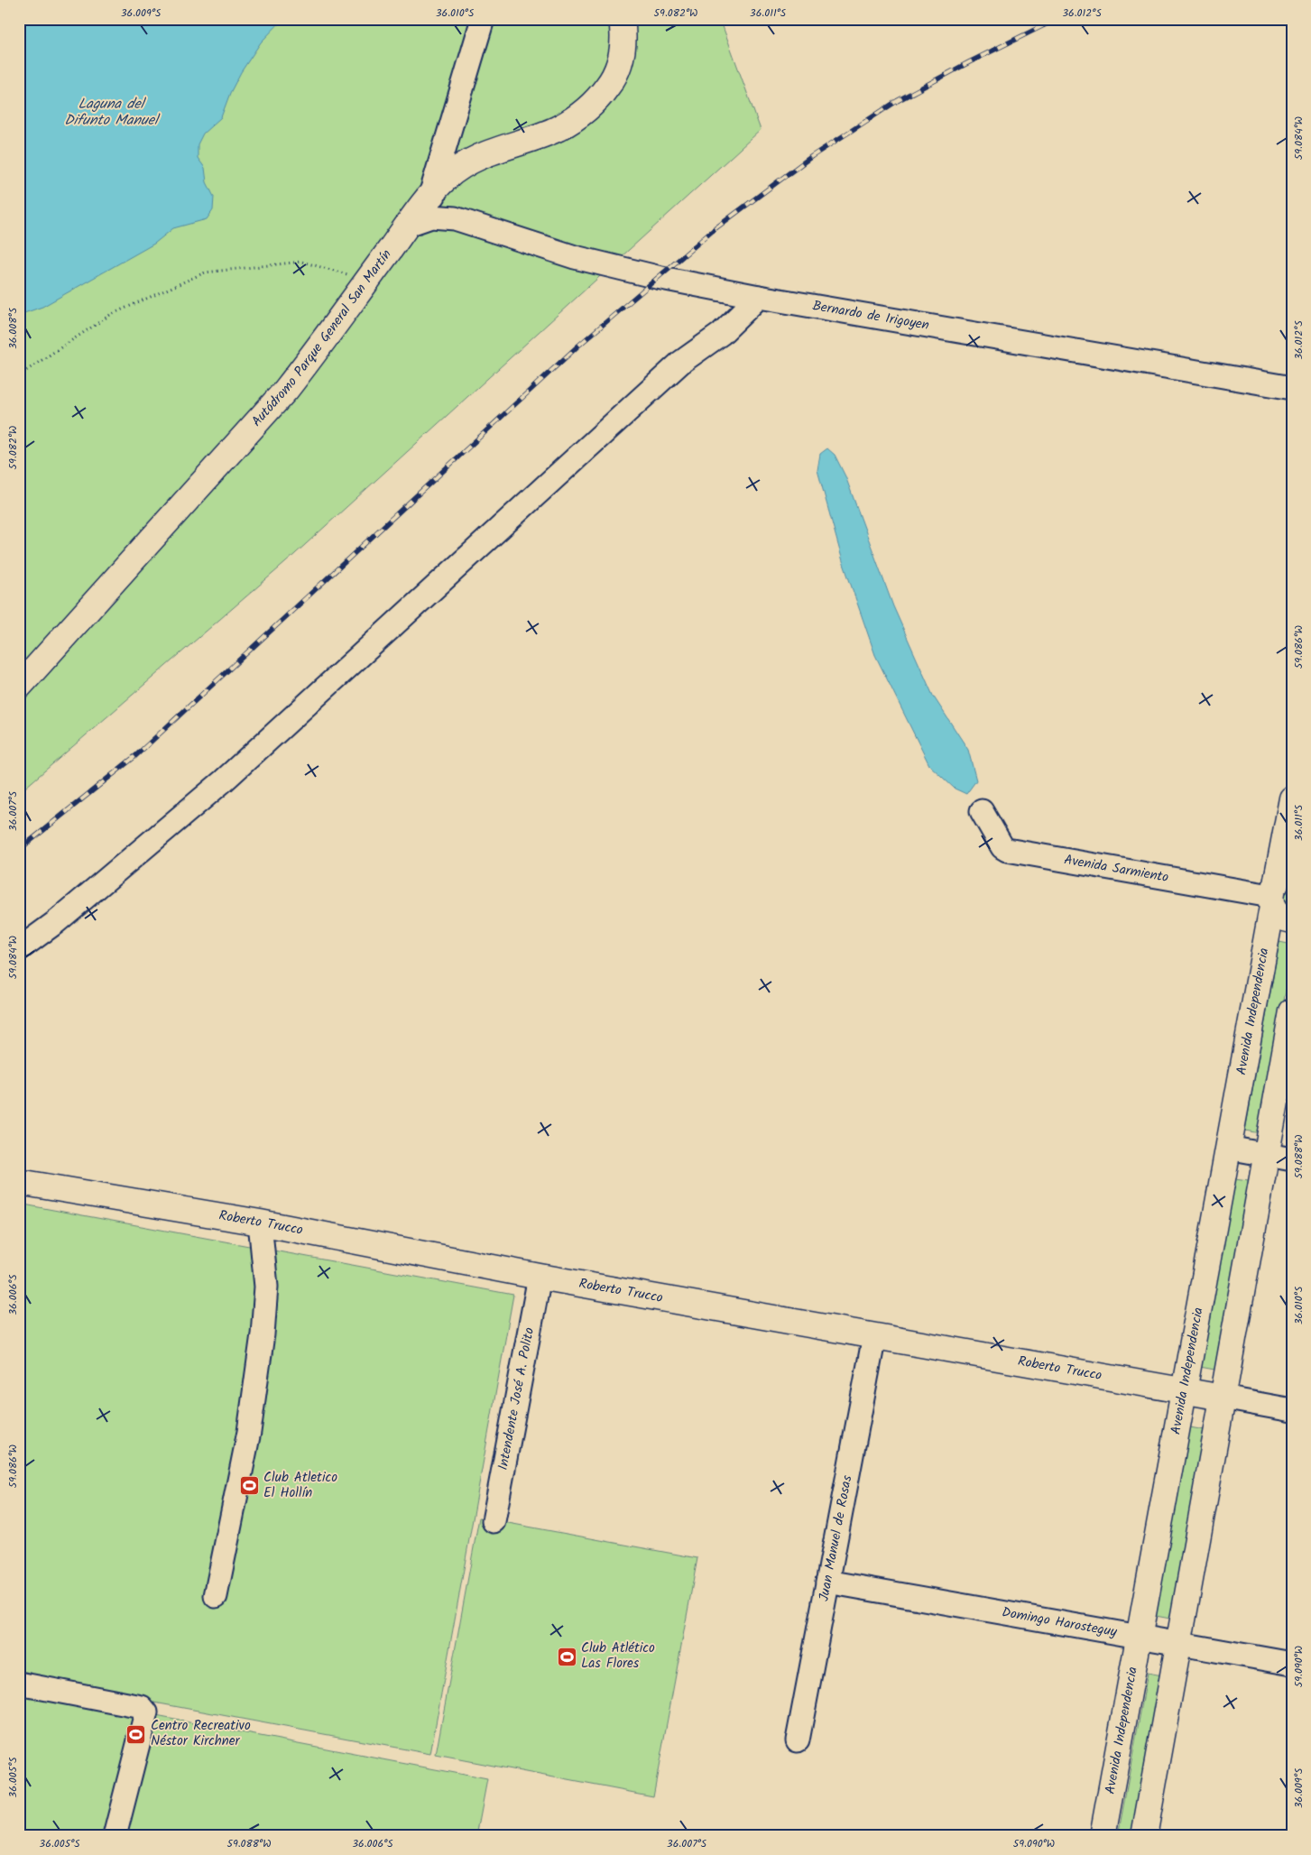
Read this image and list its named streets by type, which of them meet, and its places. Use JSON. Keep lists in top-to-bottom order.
{
  "streets": {
    "main road": ["Autódromo Parque General San Martín", "Avenida Independencia", "Roberto Trucco"],
    "street": [
      "Bernardo de Irigoyen",
      "Avenida Sarmiento",
      "Intendente José A. Polito",
      "Juan Manuel de Rosas",
      "Domingo Harosteguy"
    ]
  },
  "crossings": [
    ["Bernardo de Irigoyen", "Autódromo Parque General San Martín"],
    ["Avenida Sarmiento", "Avenida Independencia"],
    ["Avenida Independencia", "Roberto Trucco"],
    ["Avenida Independencia", "Domingo Harosteguy"],
    ["Roberto Trucco", "Intendente José A. Polito"],
    ["Roberto Trucco", "Juan Manuel de Rosas"],
    ["Juan Manuel de Rosas", "Domingo Harosteguy"]
  ],
  "water": ["Laguna del Difunto Manuel"],
  "places": {
    "sports": ["Club Atletico El Hollín", "Club Atlético Las Flores", "Centro Recreativo Néstor Kirchner"]
  },
  "coordinates": [
    "36.009°S",
    "36.010°S",
    "59.082°W",
    "36.011°S",
    "36.012°S",
    "59.084°W",
    "36.008°S",
    "59.086°W",
    "36.007°S",
    "59.088°W",
    "36.006°S",
    "59.090°W",
    "36.005°S"
  ]
}
